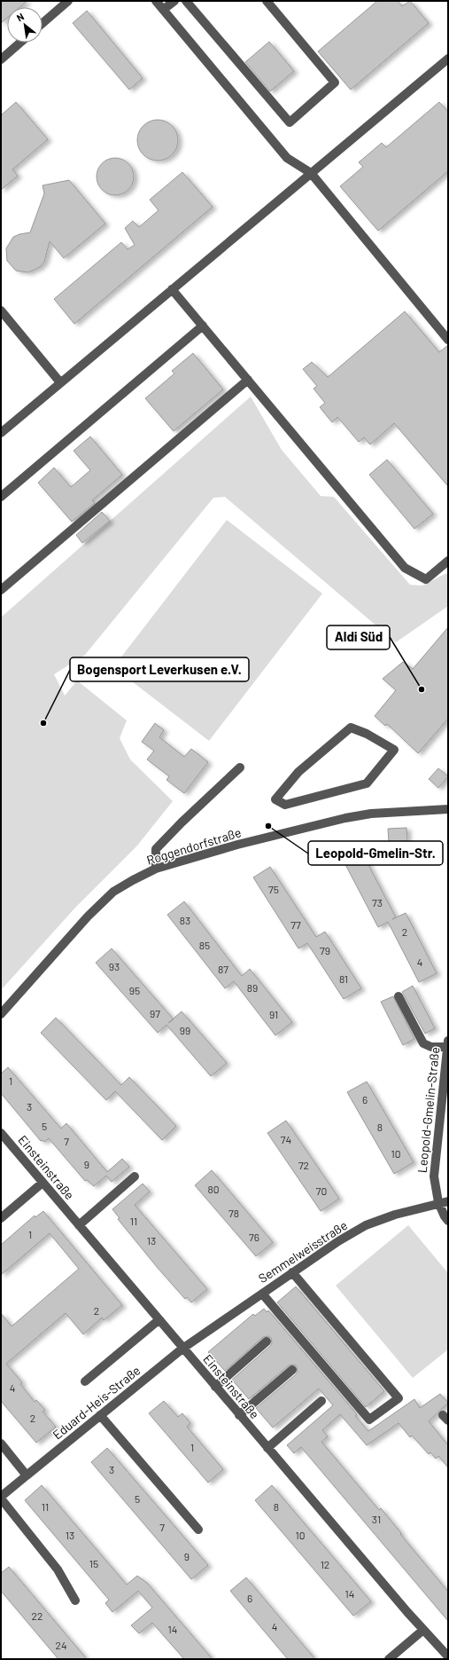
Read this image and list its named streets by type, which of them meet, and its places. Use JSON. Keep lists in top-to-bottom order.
{
  "streets": {
    "street": [
      "Roggendorfstraße",
      "Leopold-Gmelin-Straße",
      "Einsteinstraße",
      "Semmelweisstraße",
      "Eduard-Heis-Straße"
    ]
  },
  "crossings": [
    ["Leopold-Gmelin-Straße", "Semmelweisstraße"],
    ["Einsteinstraße", "Semmelweisstraße"],
    ["Einsteinstraße", "Eduard-Heis-Straße"],
    ["Semmelweisstraße", "Eduard-Heis-Straße"]
  ],
  "places": ["Aldi Süd", "Bogensport Leverkusen e.V.", "Leopold-Gmelin-Str."],
  "house_numbers": [
    "75",
    "73",
    "83",
    "77",
    "2",
    "85",
    "79",
    "4",
    "93",
    "87",
    "81",
    "89",
    "95",
    "97",
    "91",
    "99",
    "1",
    "6",
    "3",
    "5",
    "8",
    "74",
    "7",
    "10",
    "9",
    "72",
    "80",
    "70",
    "78",
    "11",
    "1",
    "76",
    "13",
    "2",
    "4",
    "2",
    "1",
    "3",
    "5",
    "11",
    "8",
    "31",
    "7",
    "13",
    "10",
    "9",
    "15",
    "12",
    "14",
    "6",
    "22",
    "4",
    "14",
    "24"
  ],
  "north": "top left"
}
